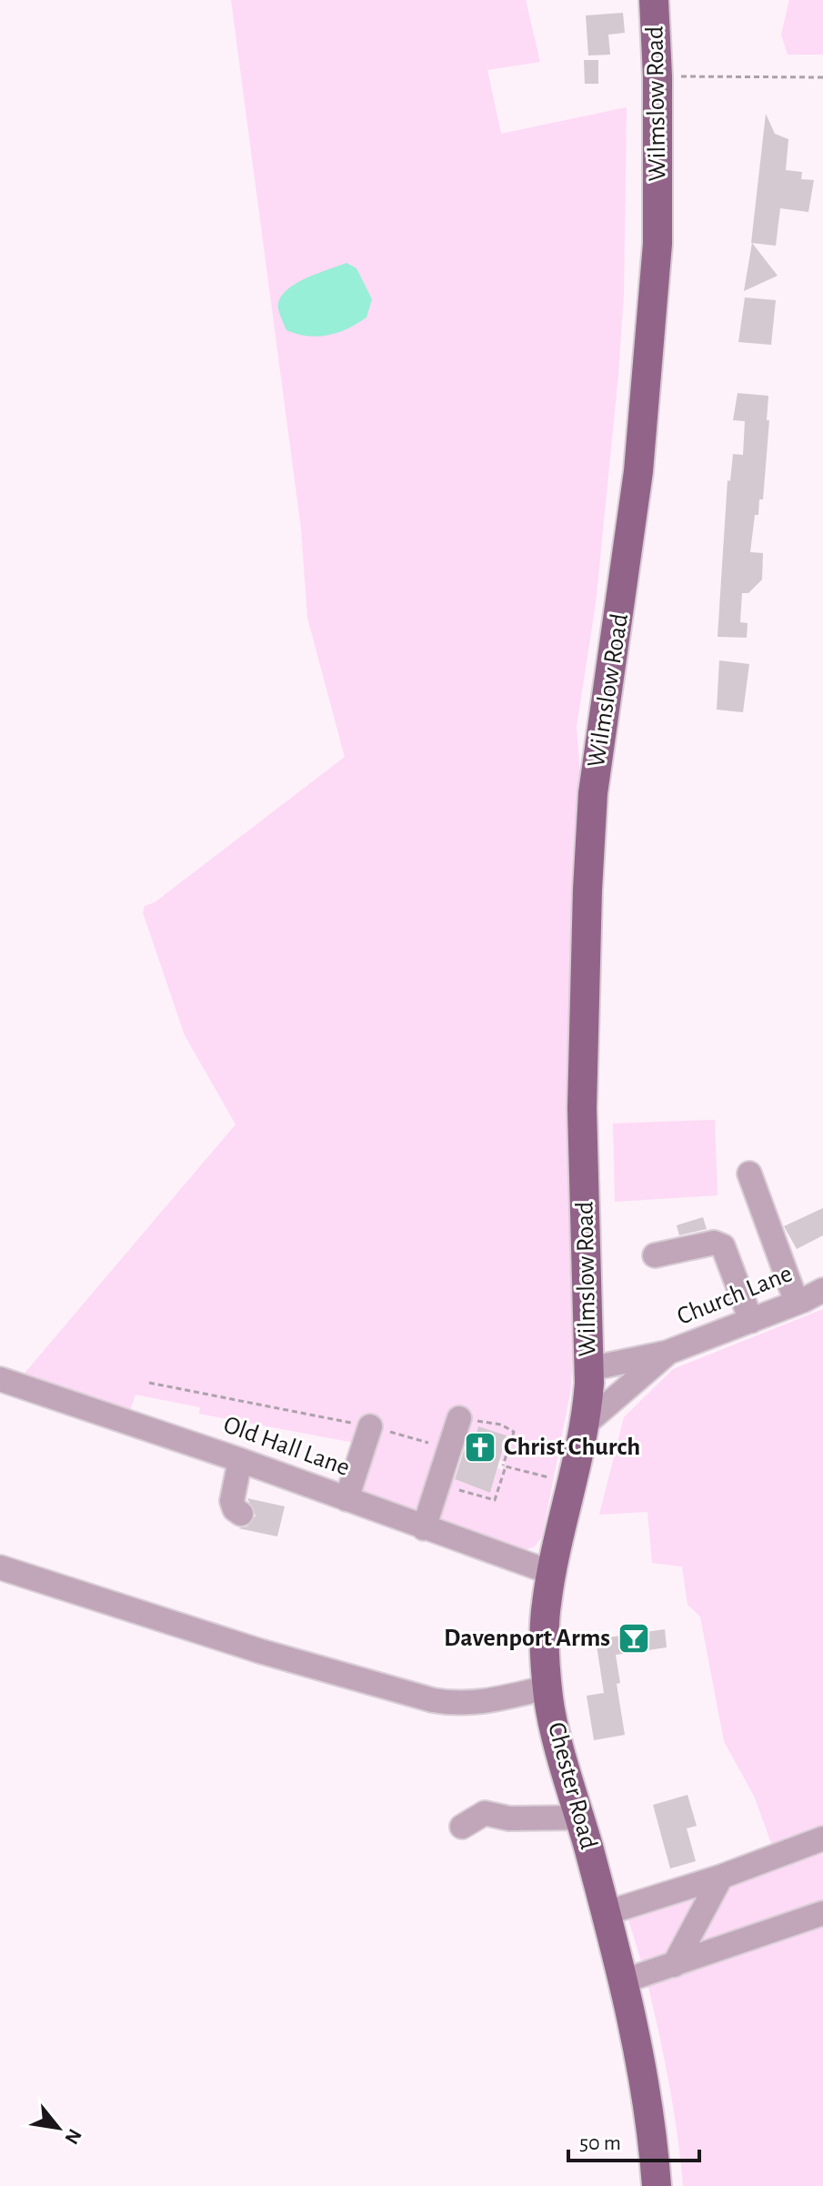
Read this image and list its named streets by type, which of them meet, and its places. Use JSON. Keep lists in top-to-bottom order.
{
  "streets": {
    "main road": ["Wilmslow Road", "Chester Road"],
    "street": ["Church Lane", "Old Hall Lane"]
  },
  "crossings": [
    ["Wilmslow Road", "Church Lane"],
    ["Wilmslow Road", "Chester Road"],
    ["Church Lane", "Chester Road"],
    ["Old Hall Lane", "Chester Road"]
  ],
  "places": {
    "church": ["Christ Church"],
    "bar": ["Davenport Arms"]
  },
  "scale_bar": "50 m",
  "north": "bottom right"
}
